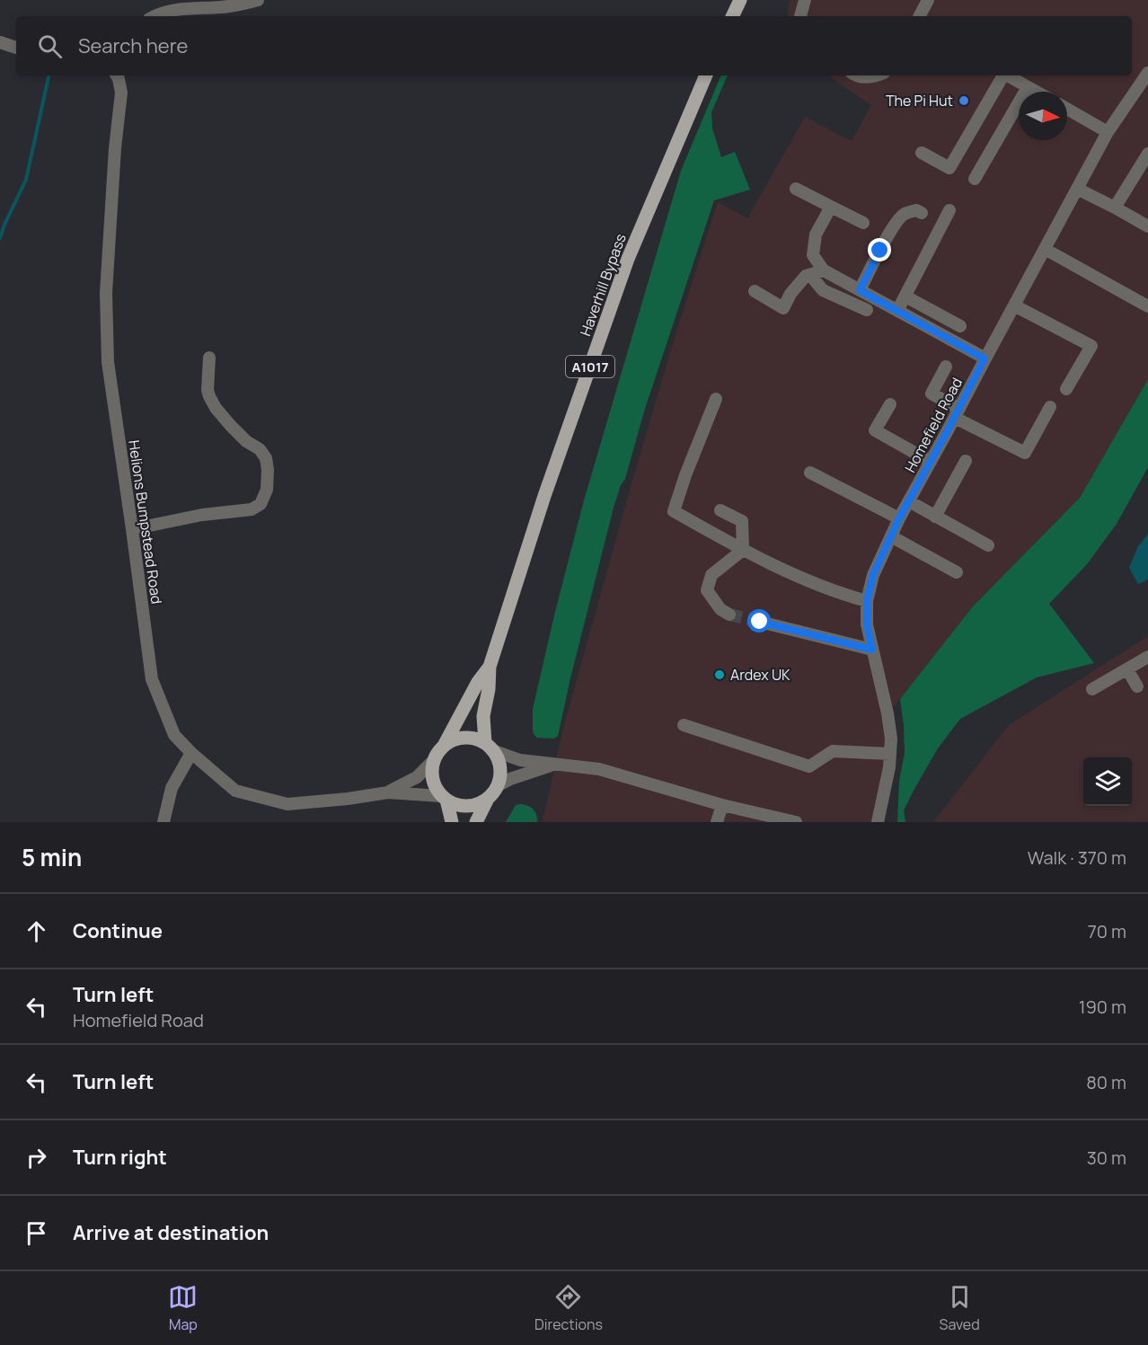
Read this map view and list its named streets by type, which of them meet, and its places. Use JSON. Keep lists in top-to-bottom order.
{
  "streets": {
    "main road": ["Haverhill Bypass", "A1017"],
    "street": ["Homefield Road", "Helions Bumpstead Road"]
  },
  "crossings": [
    ["Haverhill Bypass", "Helions Bumpstead Road"]
  ],
  "places": ["The Pi Hut", "Ardex UK"],
  "north": "right",
  "page": {
    "search": "Search here",
    "heading": ["5 min", "Walk · 370 m"],
    "list": [
      ["Continue", "70 m"],
      ["Turn left", "Homefield Road", "190 m"],
      ["Turn left", "80 m"],
      ["Turn right", "30 m"],
      "Arrive at destination"
    ],
    "nav": ["Map", "Directions", "Saved"]
  }
}
